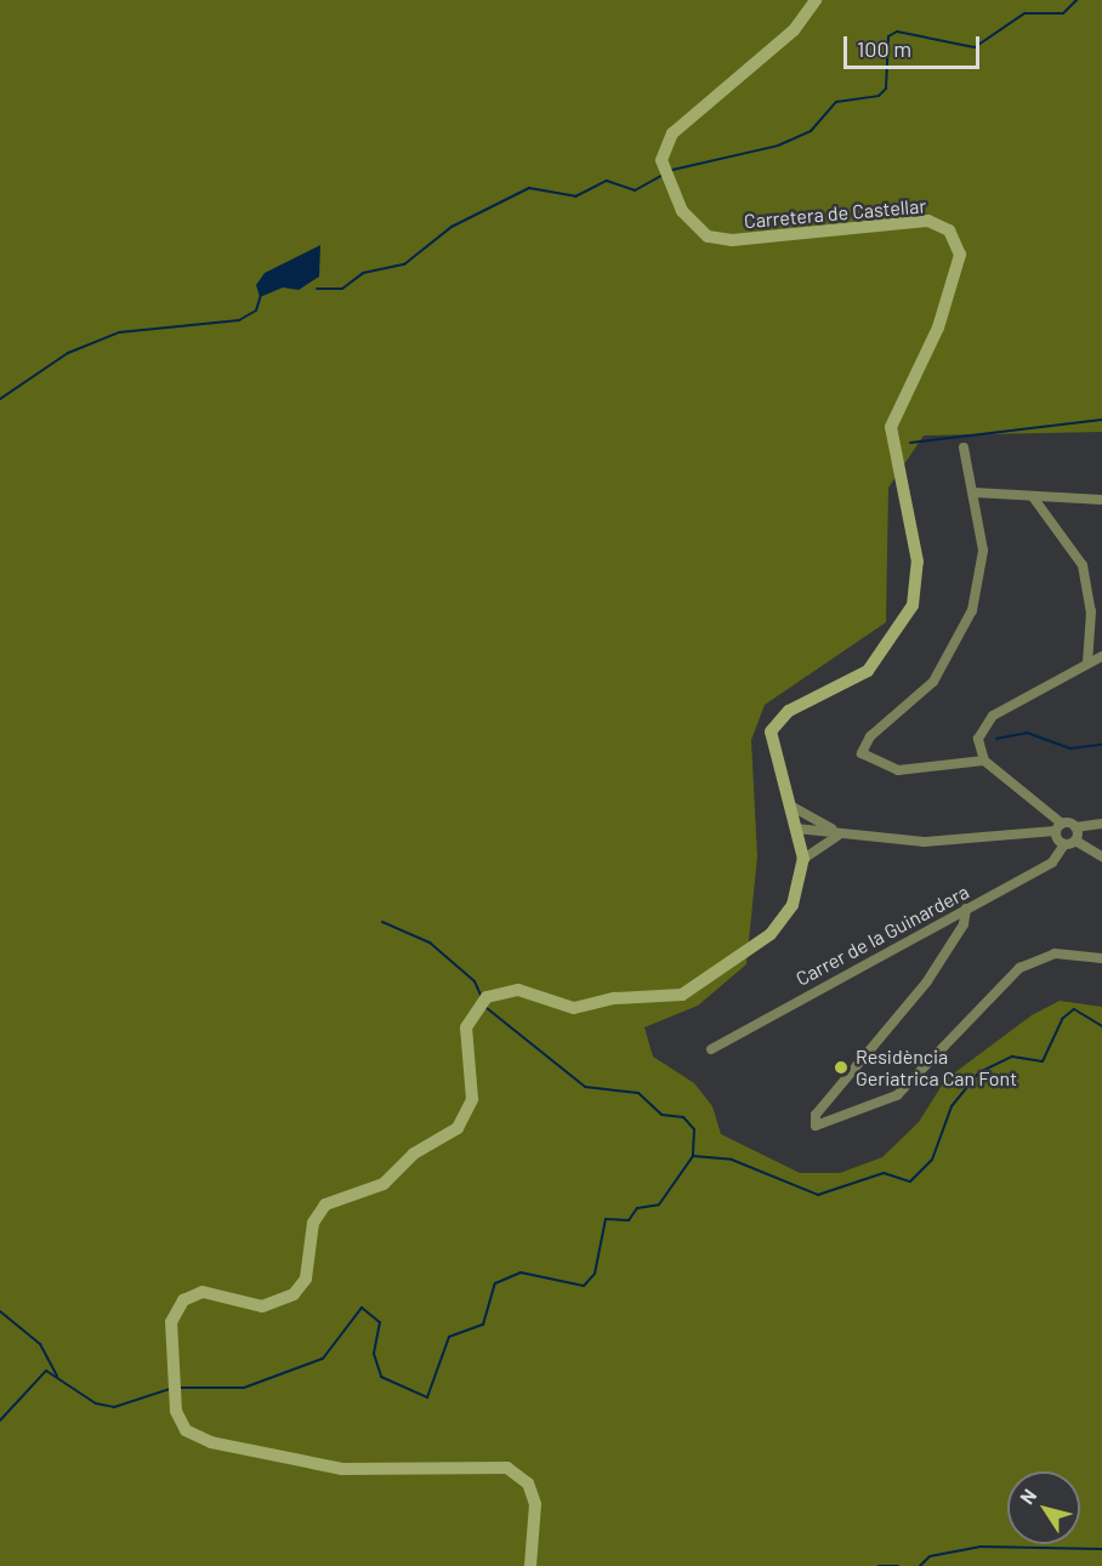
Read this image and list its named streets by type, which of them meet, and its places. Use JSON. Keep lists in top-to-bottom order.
{
  "streets": {
    "street": ["Carretera de Castellar", "Carrer de la Guinardera"]
  },
  "places": ["Residència Geriatrica Can Font"],
  "scale_bar": "100 m",
  "north": "top left"
}
